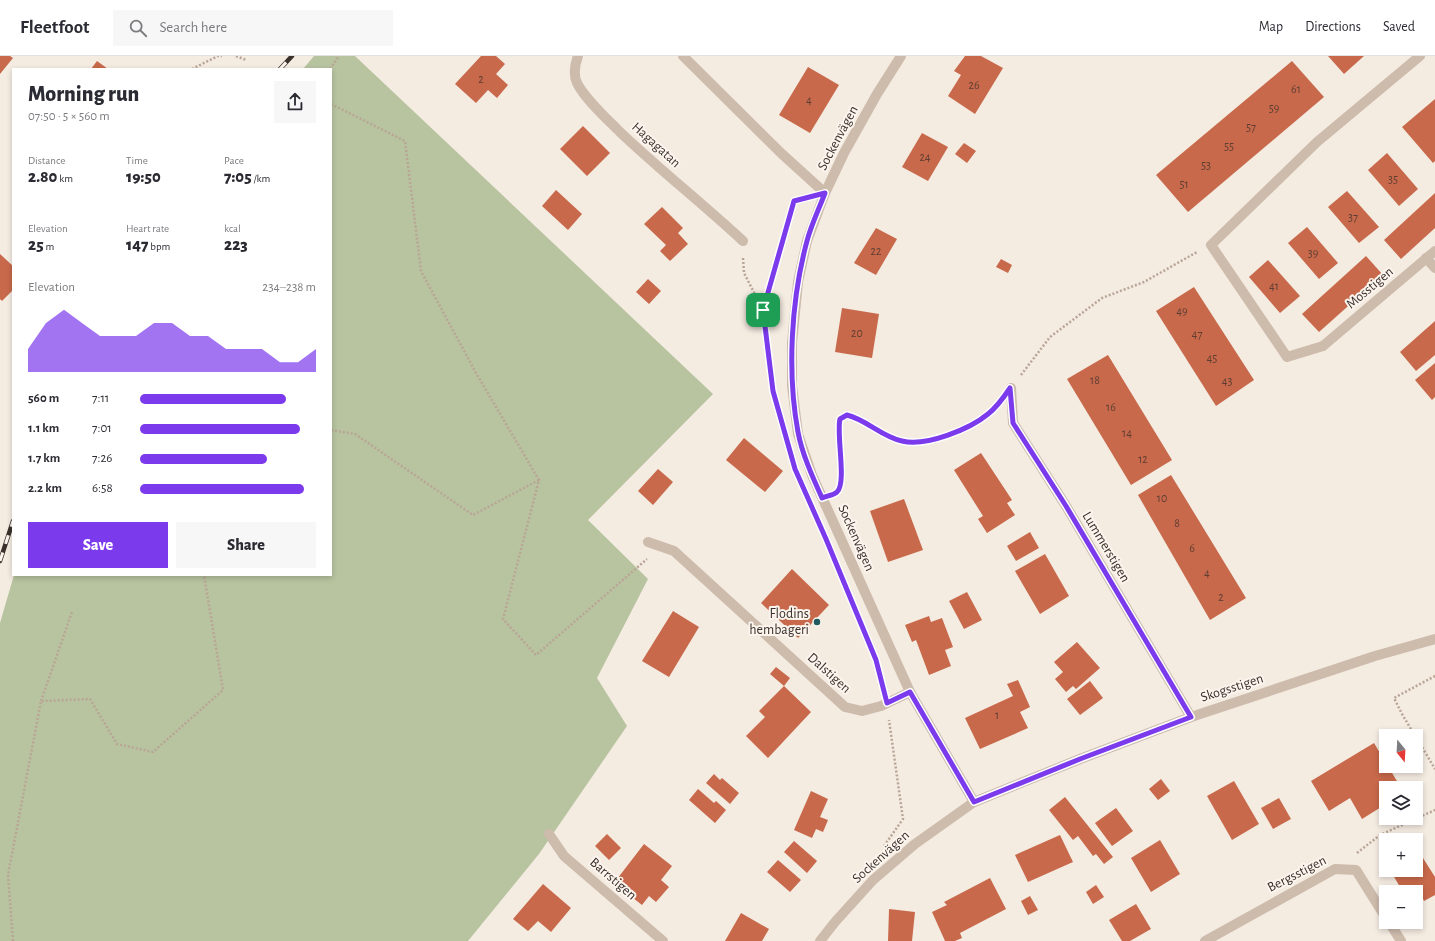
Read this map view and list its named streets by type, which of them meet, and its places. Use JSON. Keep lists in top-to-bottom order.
{
  "streets": {
    "street": [
      "Sockenvägen",
      "Hagagatan",
      "Mosstigen",
      "Lummerstigen",
      "Dalstigen",
      "Skogsstigen",
      "Bergsstigen",
      "Barrstigen"
    ]
  },
  "crossings": [
    ["Sockenvägen", "Dalstigen"],
    ["Sockenvägen", "Skogsstigen"],
    ["Lummerstigen", "Skogsstigen"]
  ],
  "places": ["Flodins hembageri"],
  "house_numbers": [
    "2",
    "26",
    "61",
    "4",
    "59",
    "57",
    "55",
    "24",
    "53",
    "35",
    "51",
    "37",
    "22",
    "39",
    "41",
    "49",
    "20",
    "47",
    "45",
    "18",
    "43",
    "16",
    "14",
    "12",
    "10",
    "8",
    "6",
    "4",
    "2",
    "1"
  ],
  "north": "bottom",
  "page": {
    "header": "Fleetfoot",
    "search": "Search here",
    "nav": ["Map", "Directions", "Saved"],
    "heading": ["Morning run", "07:50 · 5 × 560 m"],
    "stats": [
      ["Distance", "2.80 km"],
      ["Time", "19:50"],
      ["Pace", "7:05 /km"],
      ["Elevation", "25 m"],
      ["Heart rate", "147 bpm"],
      ["kcal", "223"]
    ],
    "chart": ["Elevation", "234–238 m"],
    "list": [
      {
        "name": "560 m",
        "note": "7:11"
      },
      {
        "name": "1.1 km",
        "note": "7:01"
      },
      {
        "name": "1.7 km",
        "note": "7:26"
      },
      {
        "name": "2.2 km",
        "note": "6:58"
      }
    ],
    "buttons": ["Save", "Share"],
    "map_buttons": ["+", "−"]
  }
}
